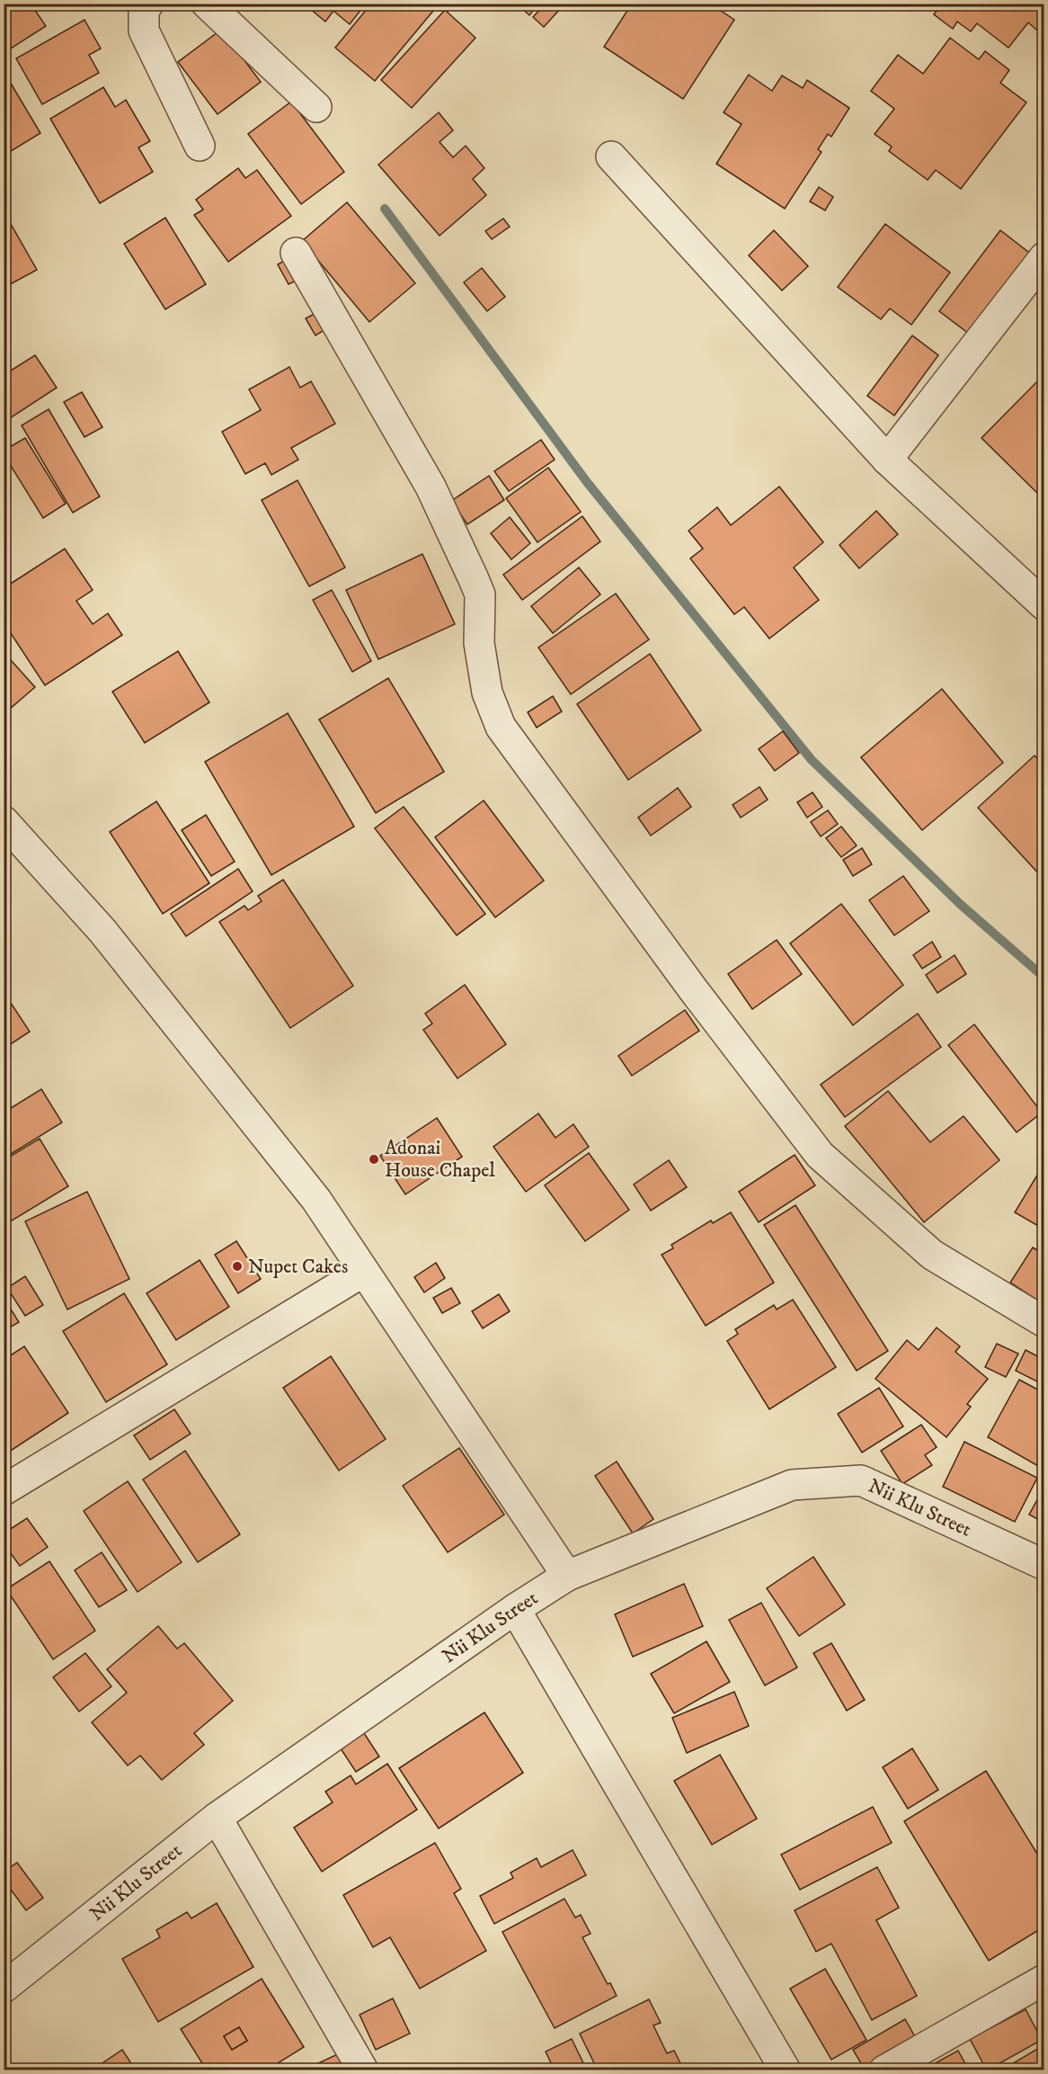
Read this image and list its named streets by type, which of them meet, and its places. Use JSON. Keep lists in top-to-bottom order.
{
  "streets": {
    "street": ["Nii Klu Street"]
  },
  "places": ["Adonai House Chapel", "Nupet Cakes"]
}
